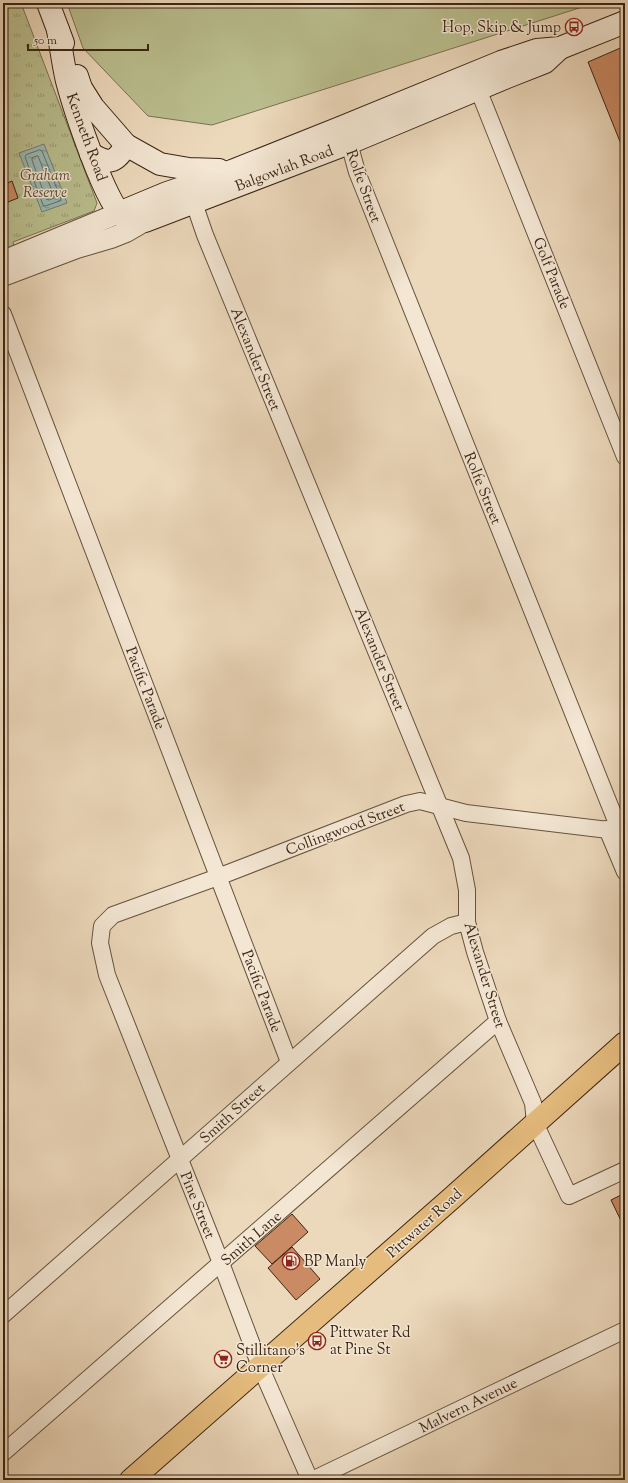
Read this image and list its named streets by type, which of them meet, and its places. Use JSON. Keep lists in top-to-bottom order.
{
  "streets": {
    "main road": ["Kenneth Road", "Balgowlah Road", "Pittwater Road"],
    "street": [
      "Rolfe Street",
      "Golf Parade",
      "Alexander Street",
      "Pacific Parade",
      "Collingwood Street",
      "Smith Street",
      "Pine Street",
      "Smith Lane",
      "Malvern Avenue"
    ]
  },
  "crossings": [
    ["Kenneth Road", "Balgowlah Road"],
    ["Balgowlah Road", "Rolfe Street"],
    ["Balgowlah Road", "Golf Parade"],
    ["Balgowlah Road", "Alexander Street"],
    ["Rolfe Street", "Collingwood Street"],
    ["Alexander Street", "Collingwood Street"],
    ["Alexander Street", "Smith Street"],
    ["Alexander Street", "Pittwater Road"],
    ["Alexander Street", "Smith Lane"],
    ["Pacific Parade", "Collingwood Street"],
    ["Pacific Parade", "Smith Street"],
    ["Collingwood Street", "Pine Street"],
    ["Smith Street", "Pine Street"],
    ["Pine Street", "Pittwater Road"],
    ["Pine Street", "Smith Lane"],
    ["Pine Street", "Malvern Avenue"]
  ],
  "parks": ["Graham Reserve"],
  "places": {
    "bus stop": ["Hop, Skip & Jump", "Pittwater Rd at Pine St"],
    "fuel station": ["BP Manly"],
    "supermarket": ["Stillitano's Corner"]
  },
  "scale_bar": "50 m"
}
